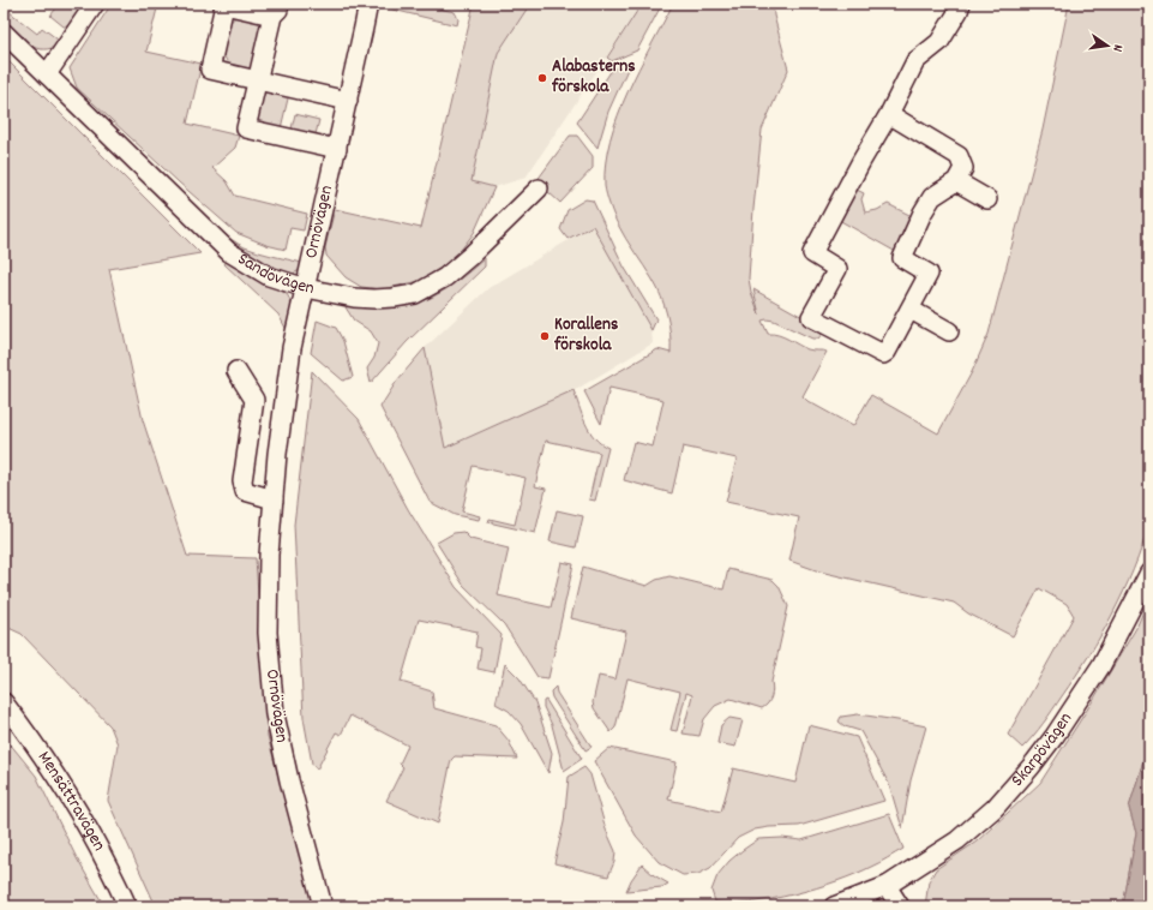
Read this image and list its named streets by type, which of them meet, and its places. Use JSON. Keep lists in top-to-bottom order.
{
  "streets": {
    "street": [
      "Ornövägen",
      "Sandövägen",
      "Skarpövägen",
      "Mensättravägen"
    ]
  },
  "crossings": [
    ["Ornövägen", "Sandövägen"]
  ],
  "places": ["Alabasterns förskola", "Korallens förskola"],
  "north": "right"
}
